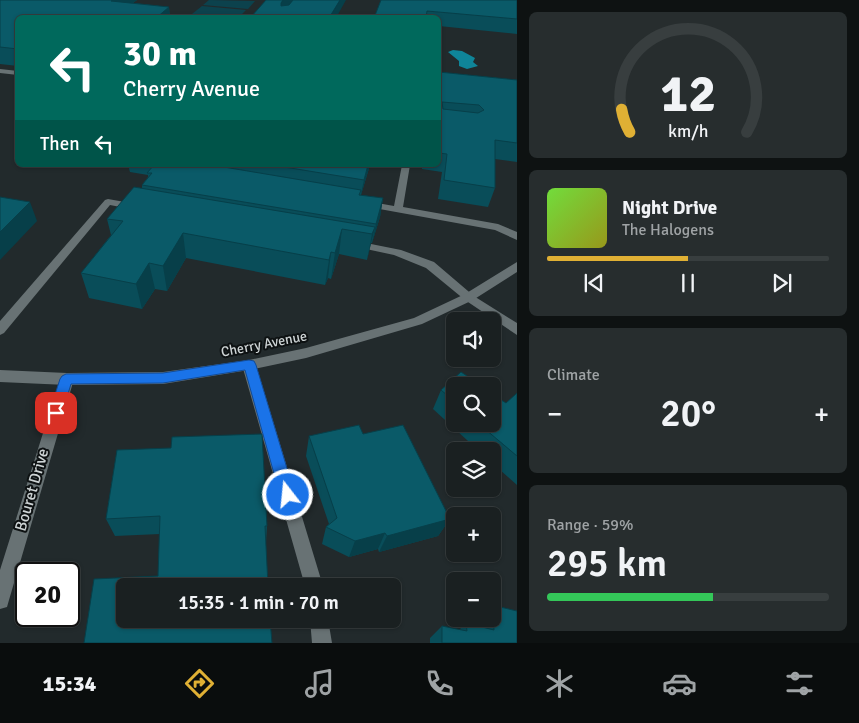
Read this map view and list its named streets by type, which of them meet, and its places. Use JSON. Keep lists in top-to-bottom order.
{
  "streets": {
    "street": ["Cherry Avenue", "Bouret Drive"]
  },
  "crossings": [
    ["Cherry Avenue", "Bouret Drive"]
  ],
  "page": {
    "turn": ["30 m", "Cherry Avenue"],
    "then": "Then",
    "song": ["Night Drive", "The Halogens"],
    "map_buttons": ["+", "−"],
    "tile": [
      "Climate",
      ["Range · 59%", "295 km"]
    ],
    "heat": ["−", "20°", "+"],
    "limit": "20",
    "trip": "15:35 · 1 min · 70 m",
    "tabs": "15:34",
    "gauge": ["12", "km/h"]
  }
}
